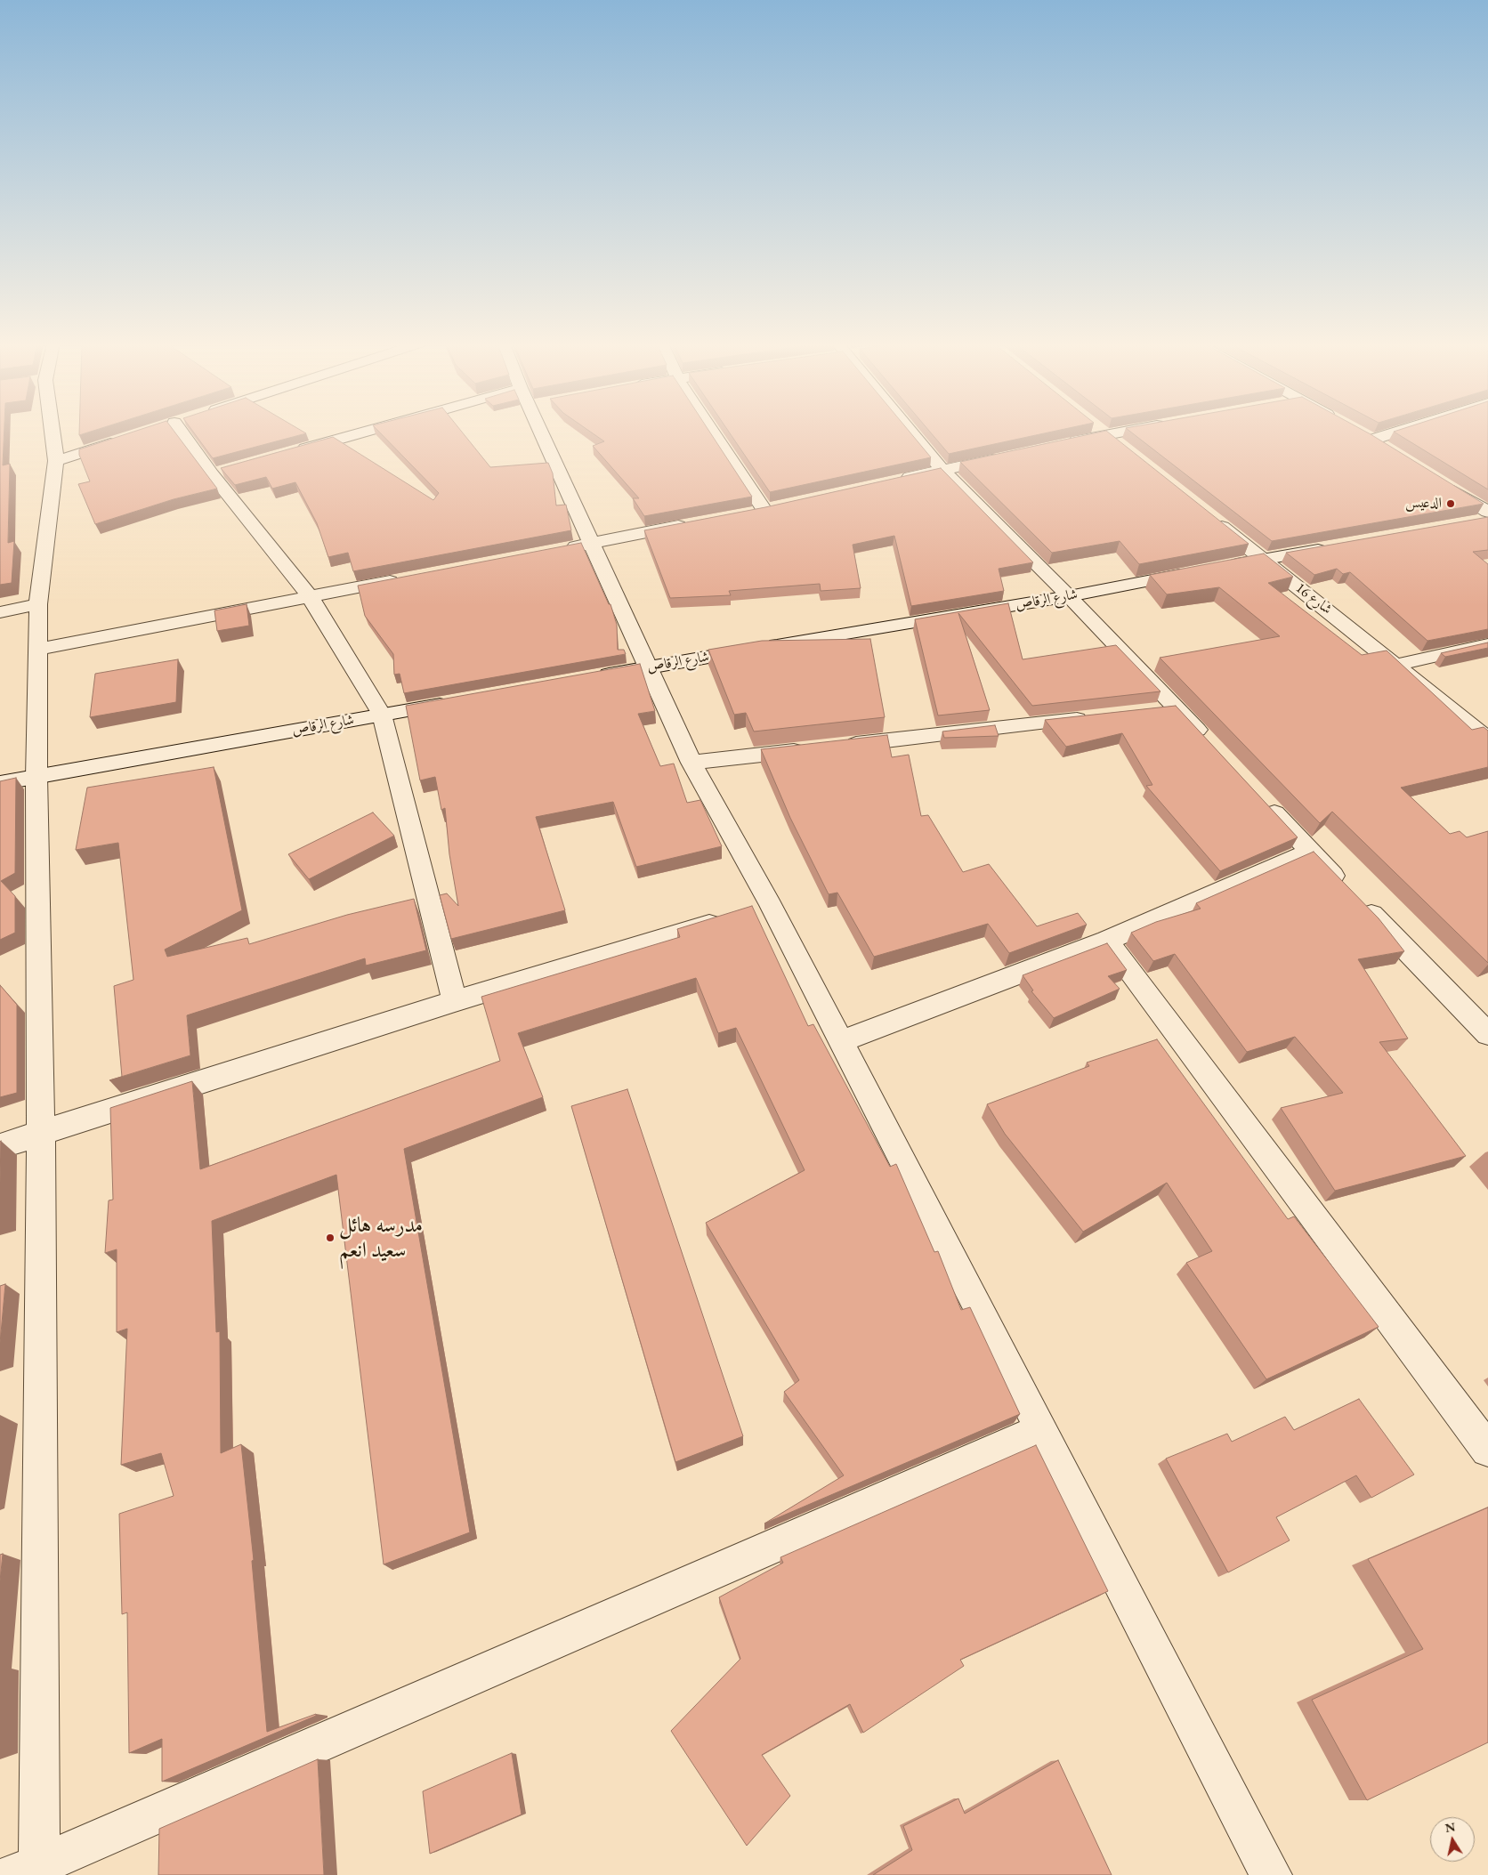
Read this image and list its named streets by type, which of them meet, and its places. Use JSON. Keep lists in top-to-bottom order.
{
  "streets": {
    "street": ["شارع 16", "شارع الرقاص"]
  },
  "places": ["الدعيس", "مدرسه هائل سعيد انعم"],
  "north": "top"
}
